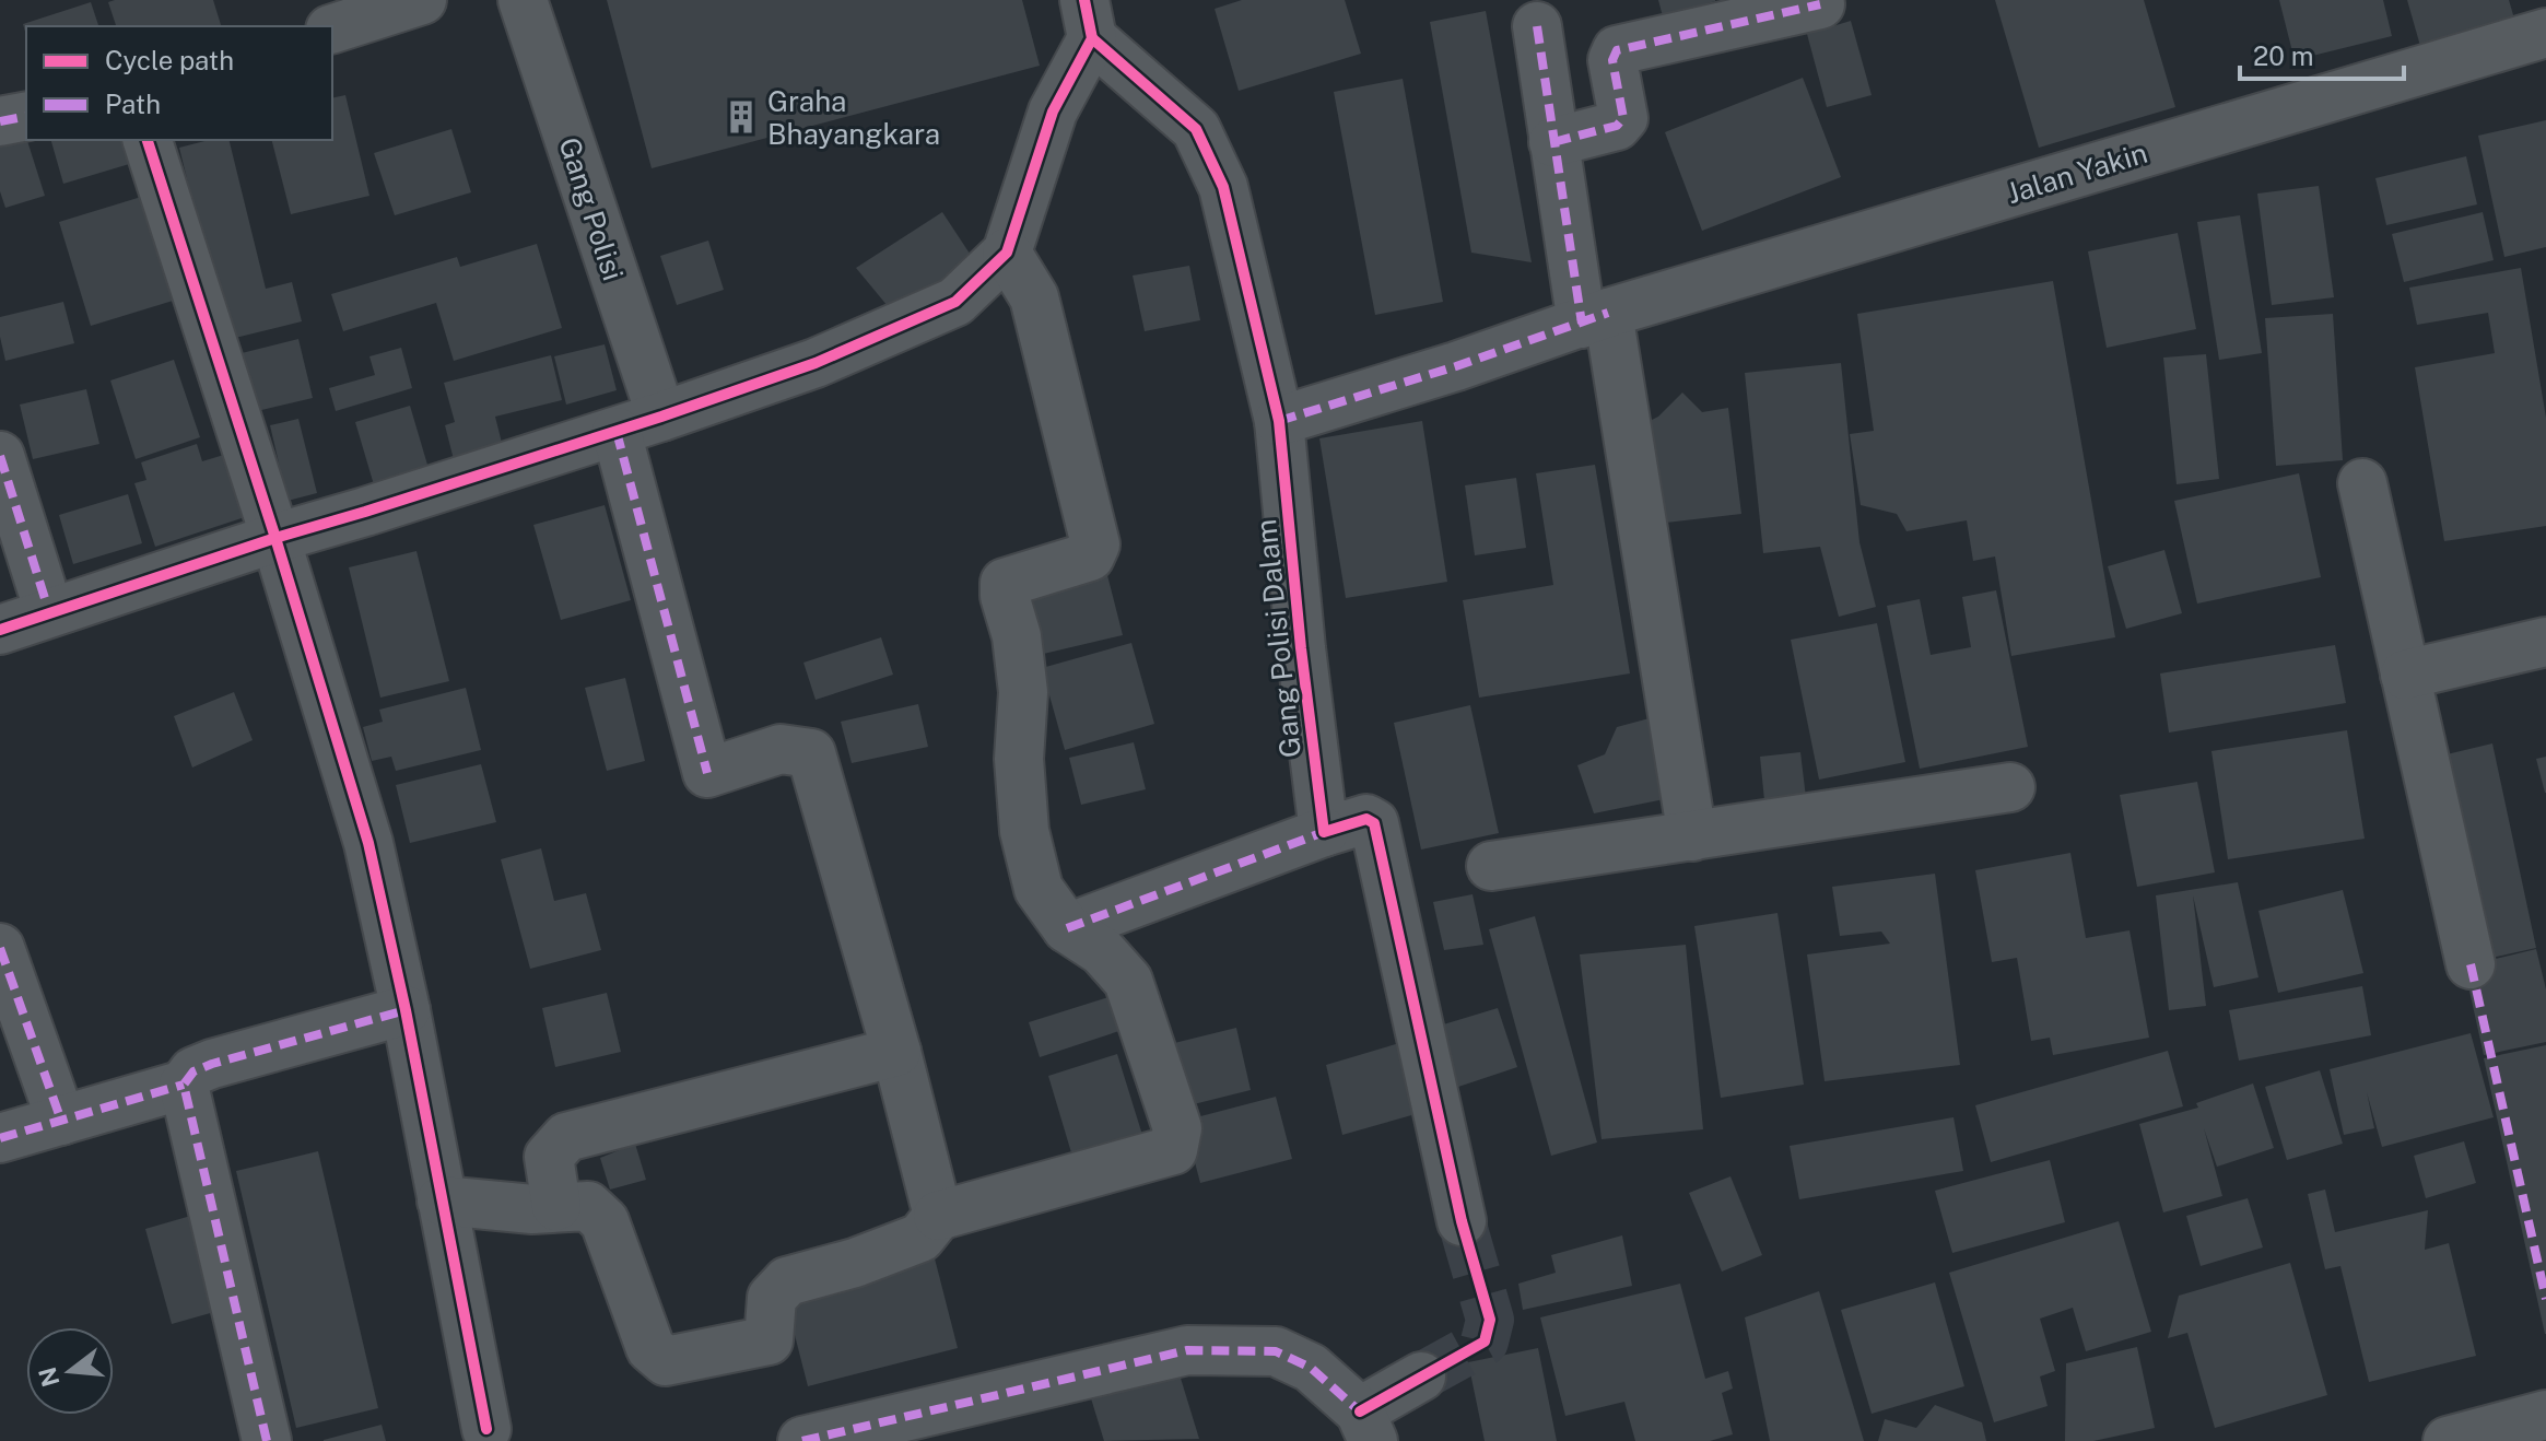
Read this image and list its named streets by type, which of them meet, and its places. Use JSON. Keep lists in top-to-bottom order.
{
  "streets": {
    "street": ["Jalan Yakin", "Gang Polisi", "Gang Polisi Dalam"]
  },
  "crossings": [
    ["Jalan Yakin", "Gang Polisi Dalam"]
  ],
  "places": {
    "building": ["Graha Bhayangkara"]
  },
  "legend": ["Cycle path", "Path"],
  "scale_bar": "20 m",
  "north": "left"
}
